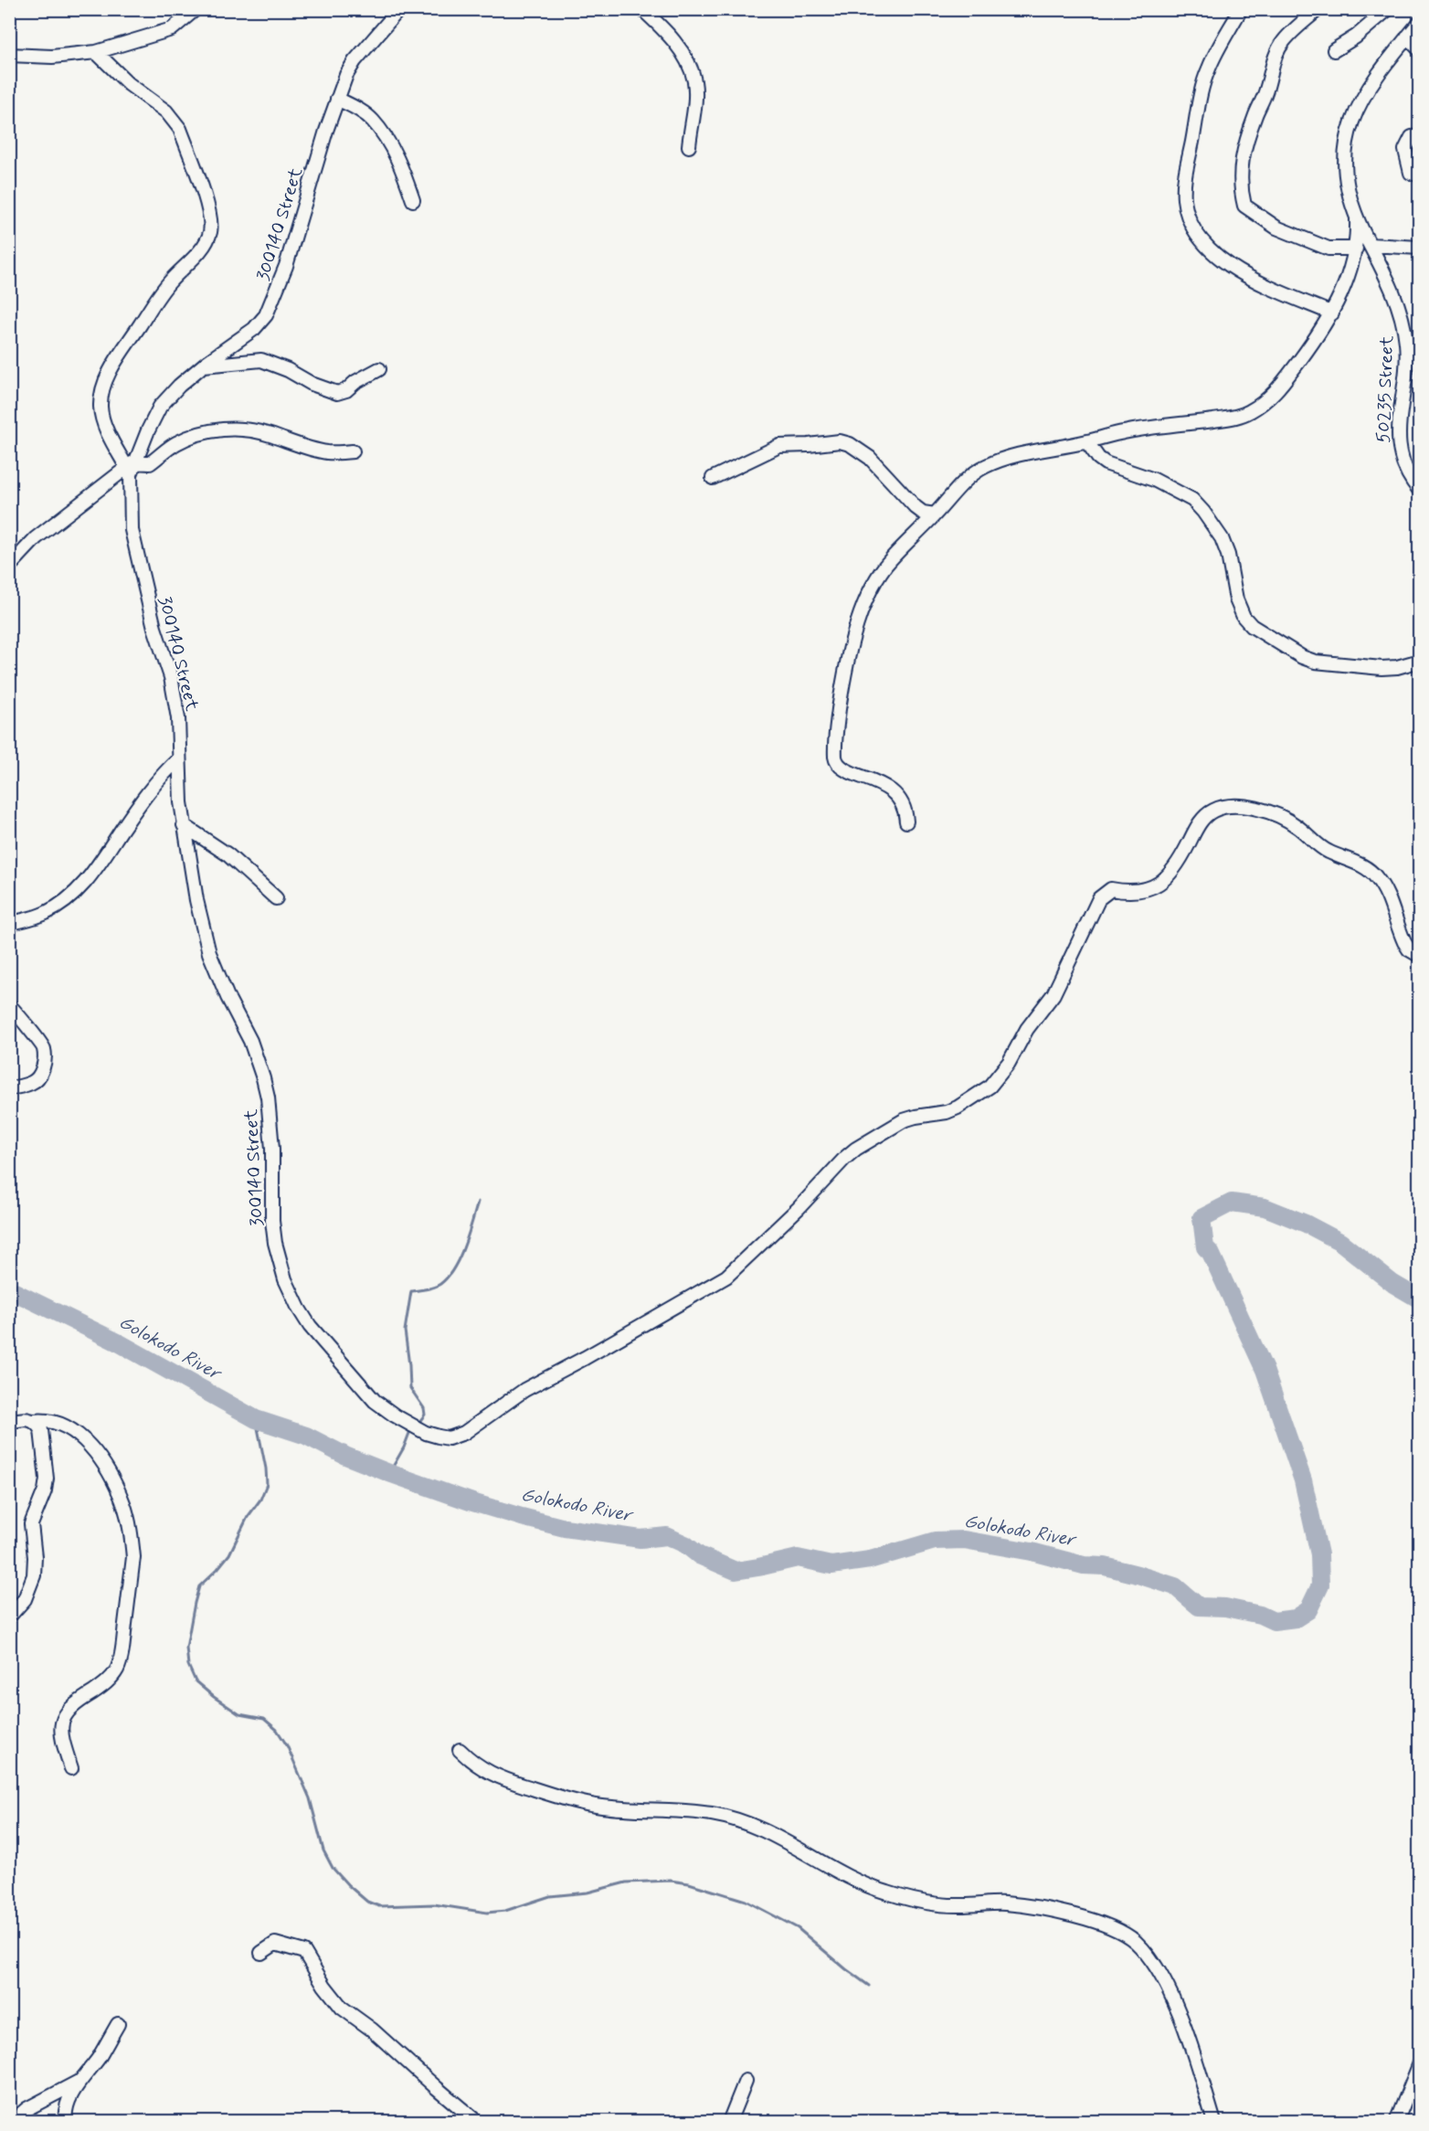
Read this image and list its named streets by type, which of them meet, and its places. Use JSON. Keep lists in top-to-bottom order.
{
  "streets": {
    "street": ["300140 Street", "50235 Street"]
  },
  "water": ["Golokodo River"]
}
